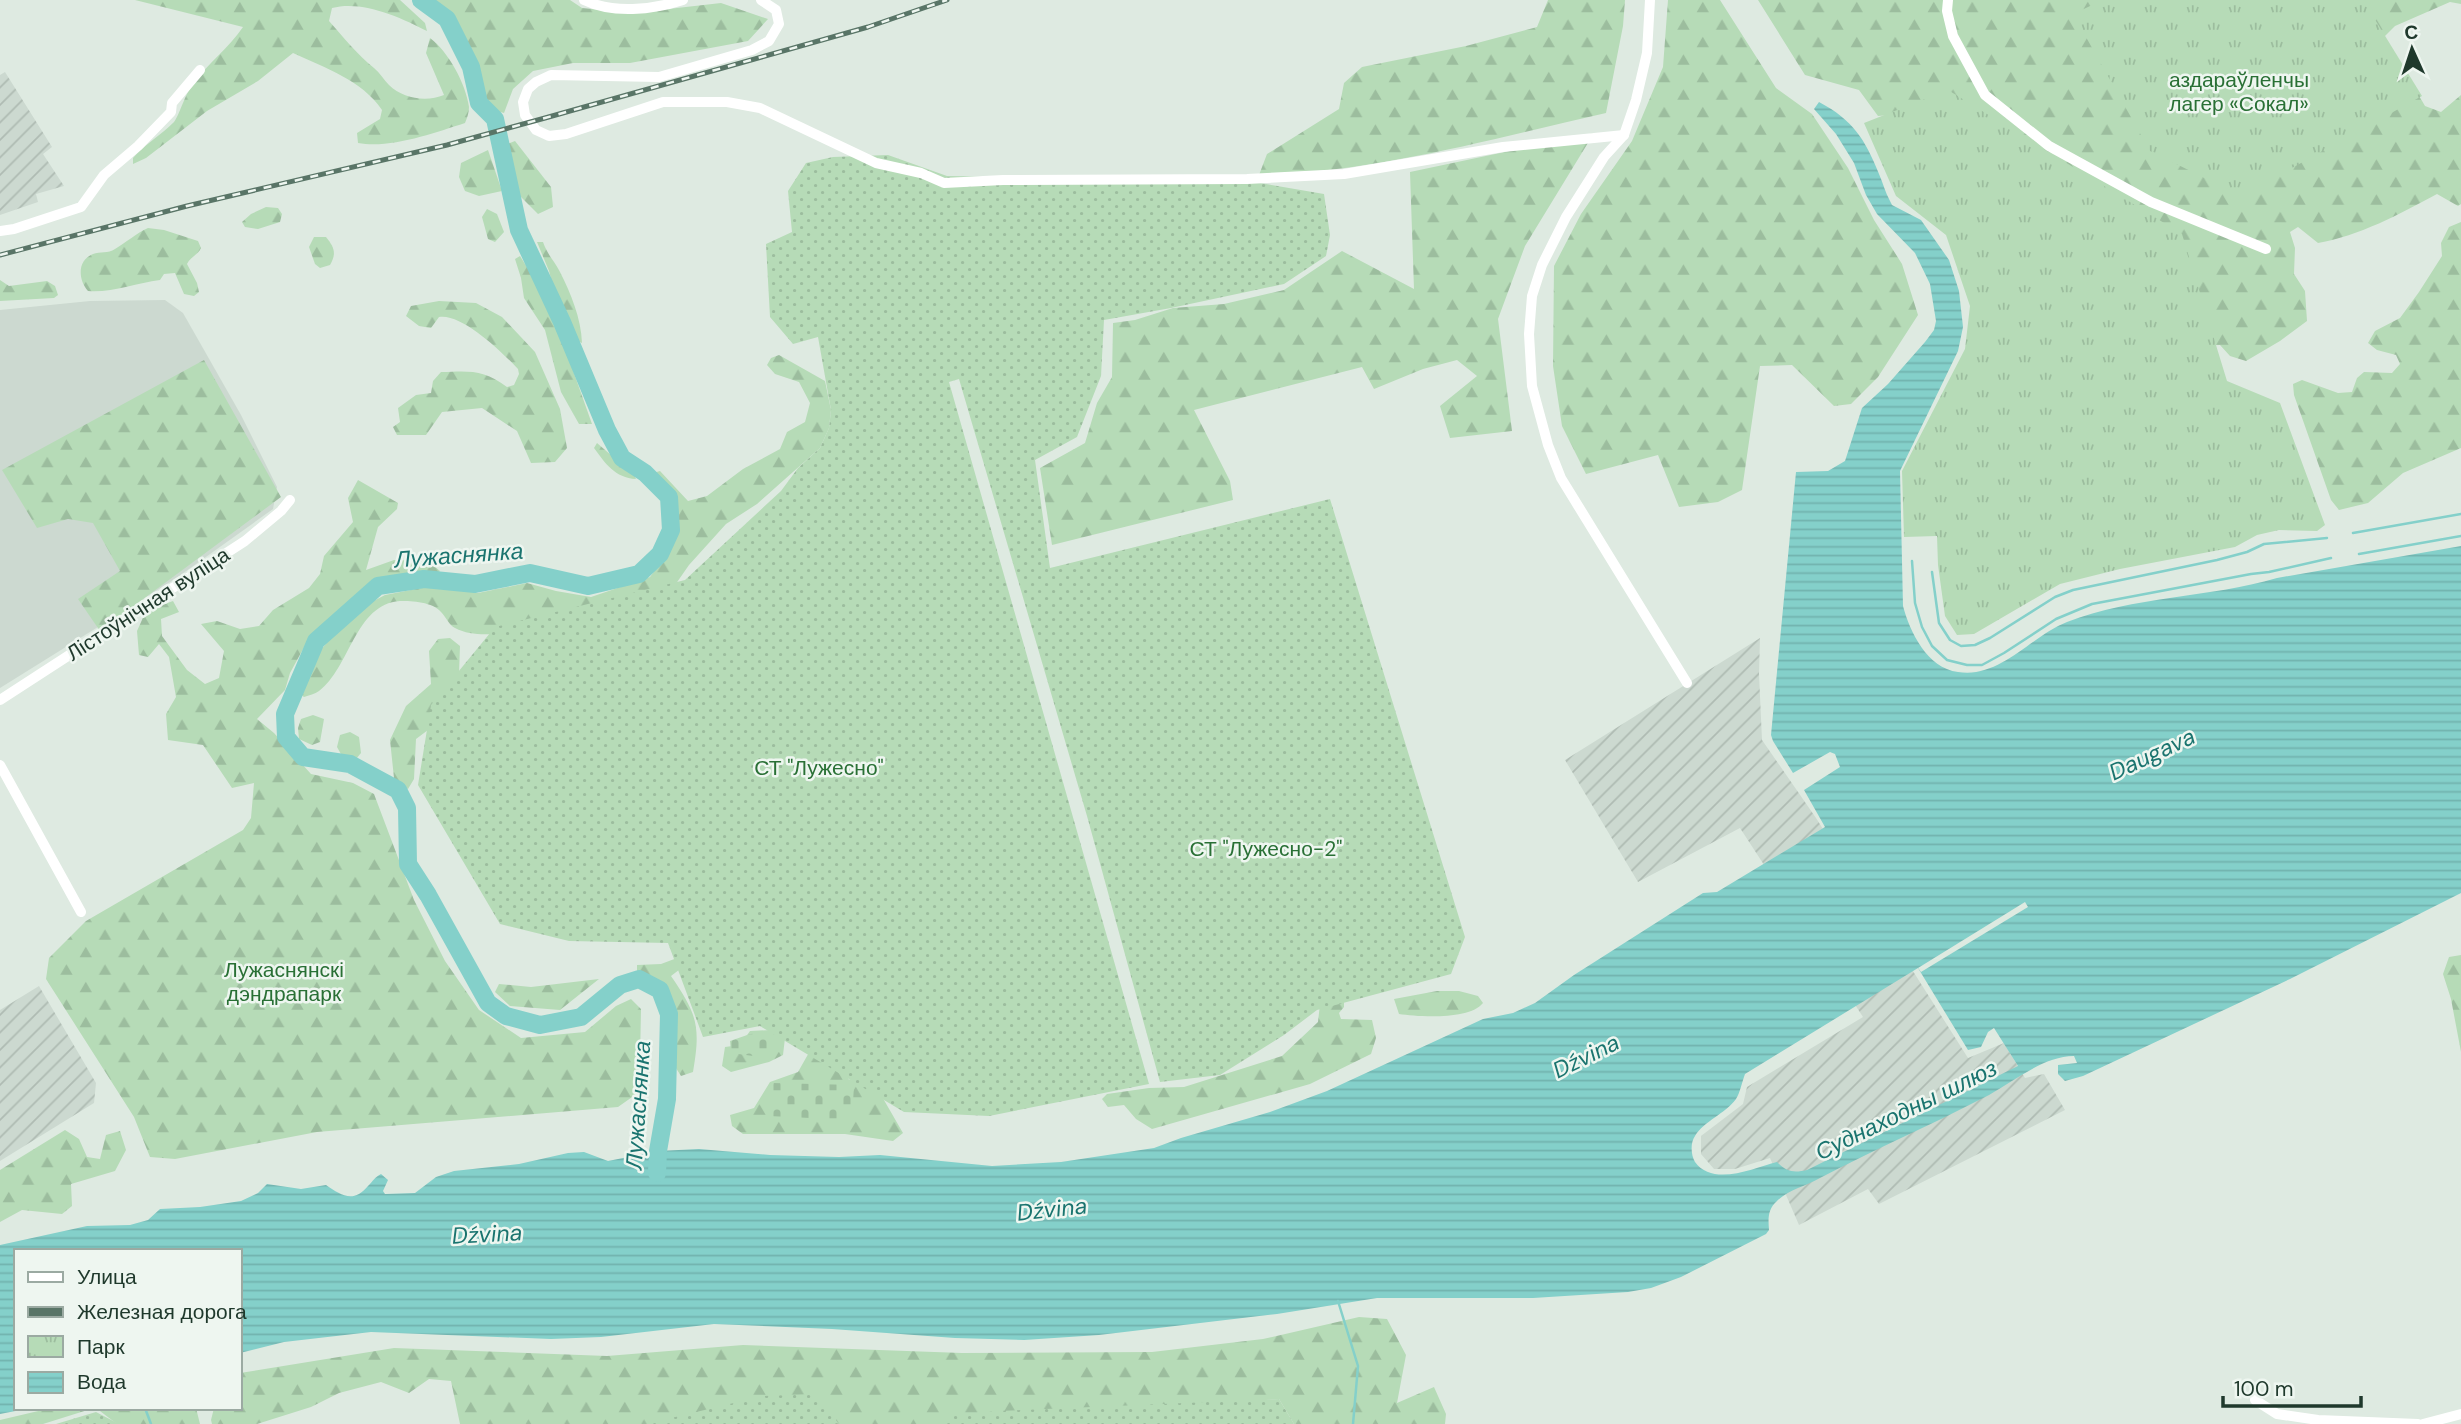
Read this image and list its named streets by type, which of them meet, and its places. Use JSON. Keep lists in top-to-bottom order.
{
  "streets": {
    "street": ["Лістоўнічная вуліца"]
  },
  "water": [
    "Лужаснянка",
    "Daugava",
    "Dźvina",
    "Суднаходны шлюз"
  ],
  "parks": [
    "аздараўленчы лагер «Сокал»",
    "СТ \"Лужесно\"",
    "СТ \"Лужесно-2\"",
    "Лужаснянскі дэндрапарк"
  ],
  "legend": [
    "Улица",
    "Железная дорога",
    "Парк",
    "Вода"
  ],
  "scale_bar": "100 m",
  "north": "top"
}
